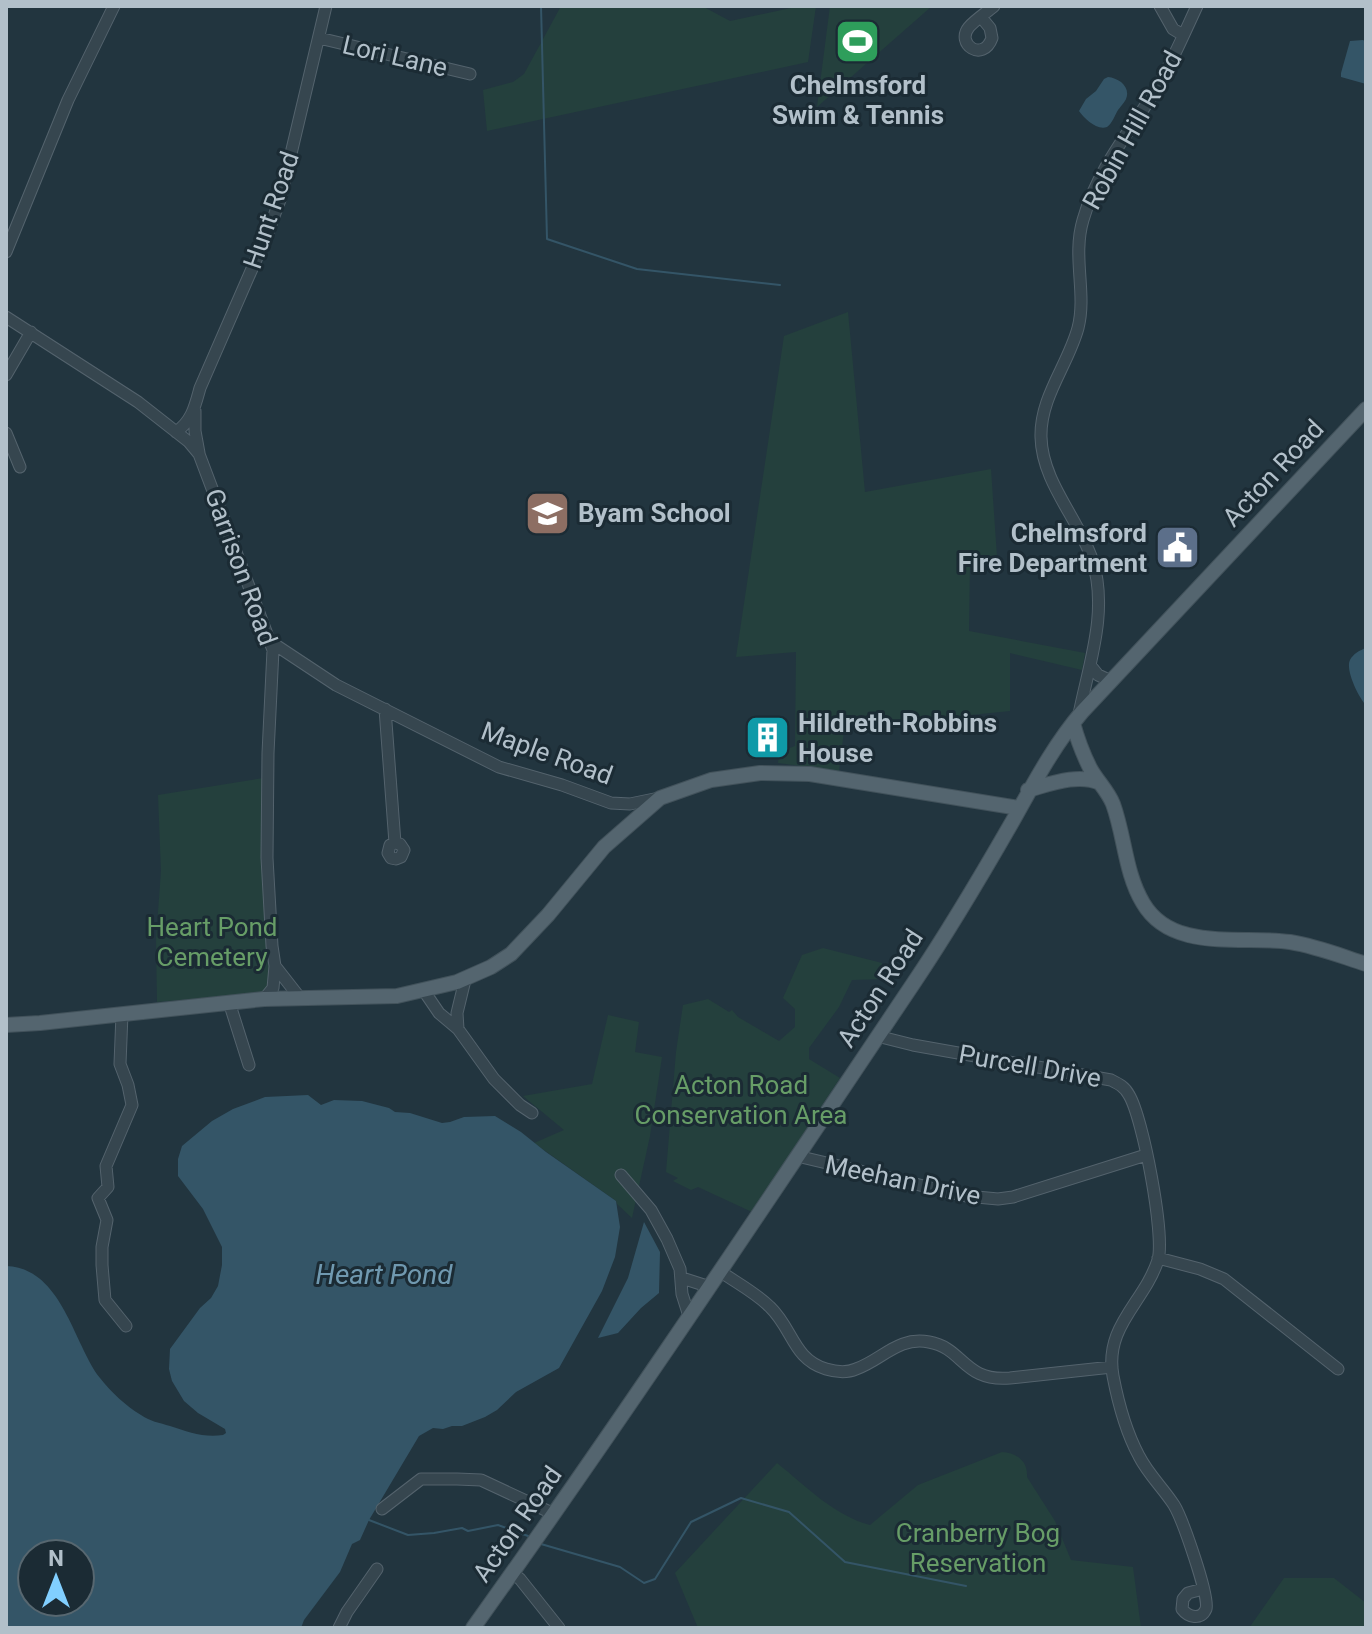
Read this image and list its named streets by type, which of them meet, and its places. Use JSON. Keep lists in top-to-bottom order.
{
  "streets": {
    "main road": ["Acton Road", "Maple Road"],
    "street": [
      "Lori Lane",
      "Robin Hill Road",
      "Hunt Road",
      "Garrison Road",
      "Purcell Drive",
      "Meehan Drive"
    ]
  },
  "crossings": [
    ["Lori Lane", "Hunt Road"],
    ["Robin Hill Road", "Acton Road"],
    ["Hunt Road", "Garrison Road"],
    ["Acton Road", "Maple Road"],
    ["Acton Road", "Purcell Drive"],
    ["Acton Road", "Meehan Drive"],
    ["Garrison Road", "Maple Road"],
    ["Purcell Drive", "Meehan Drive"]
  ],
  "water": ["Heart Pond"],
  "parks": ["Heart Pond Cemetery", "Acton Road Conservation Area", "Cranberry Bog Reservation"],
  "places": {
    "sports": ["Chelmsford Swim & Tennis"],
    "school or university": ["Byam School"],
    "public building": ["Chelmsford Fire Department"],
    "building": ["Hildreth-Robbins House"]
  },
  "north": "top"
}
